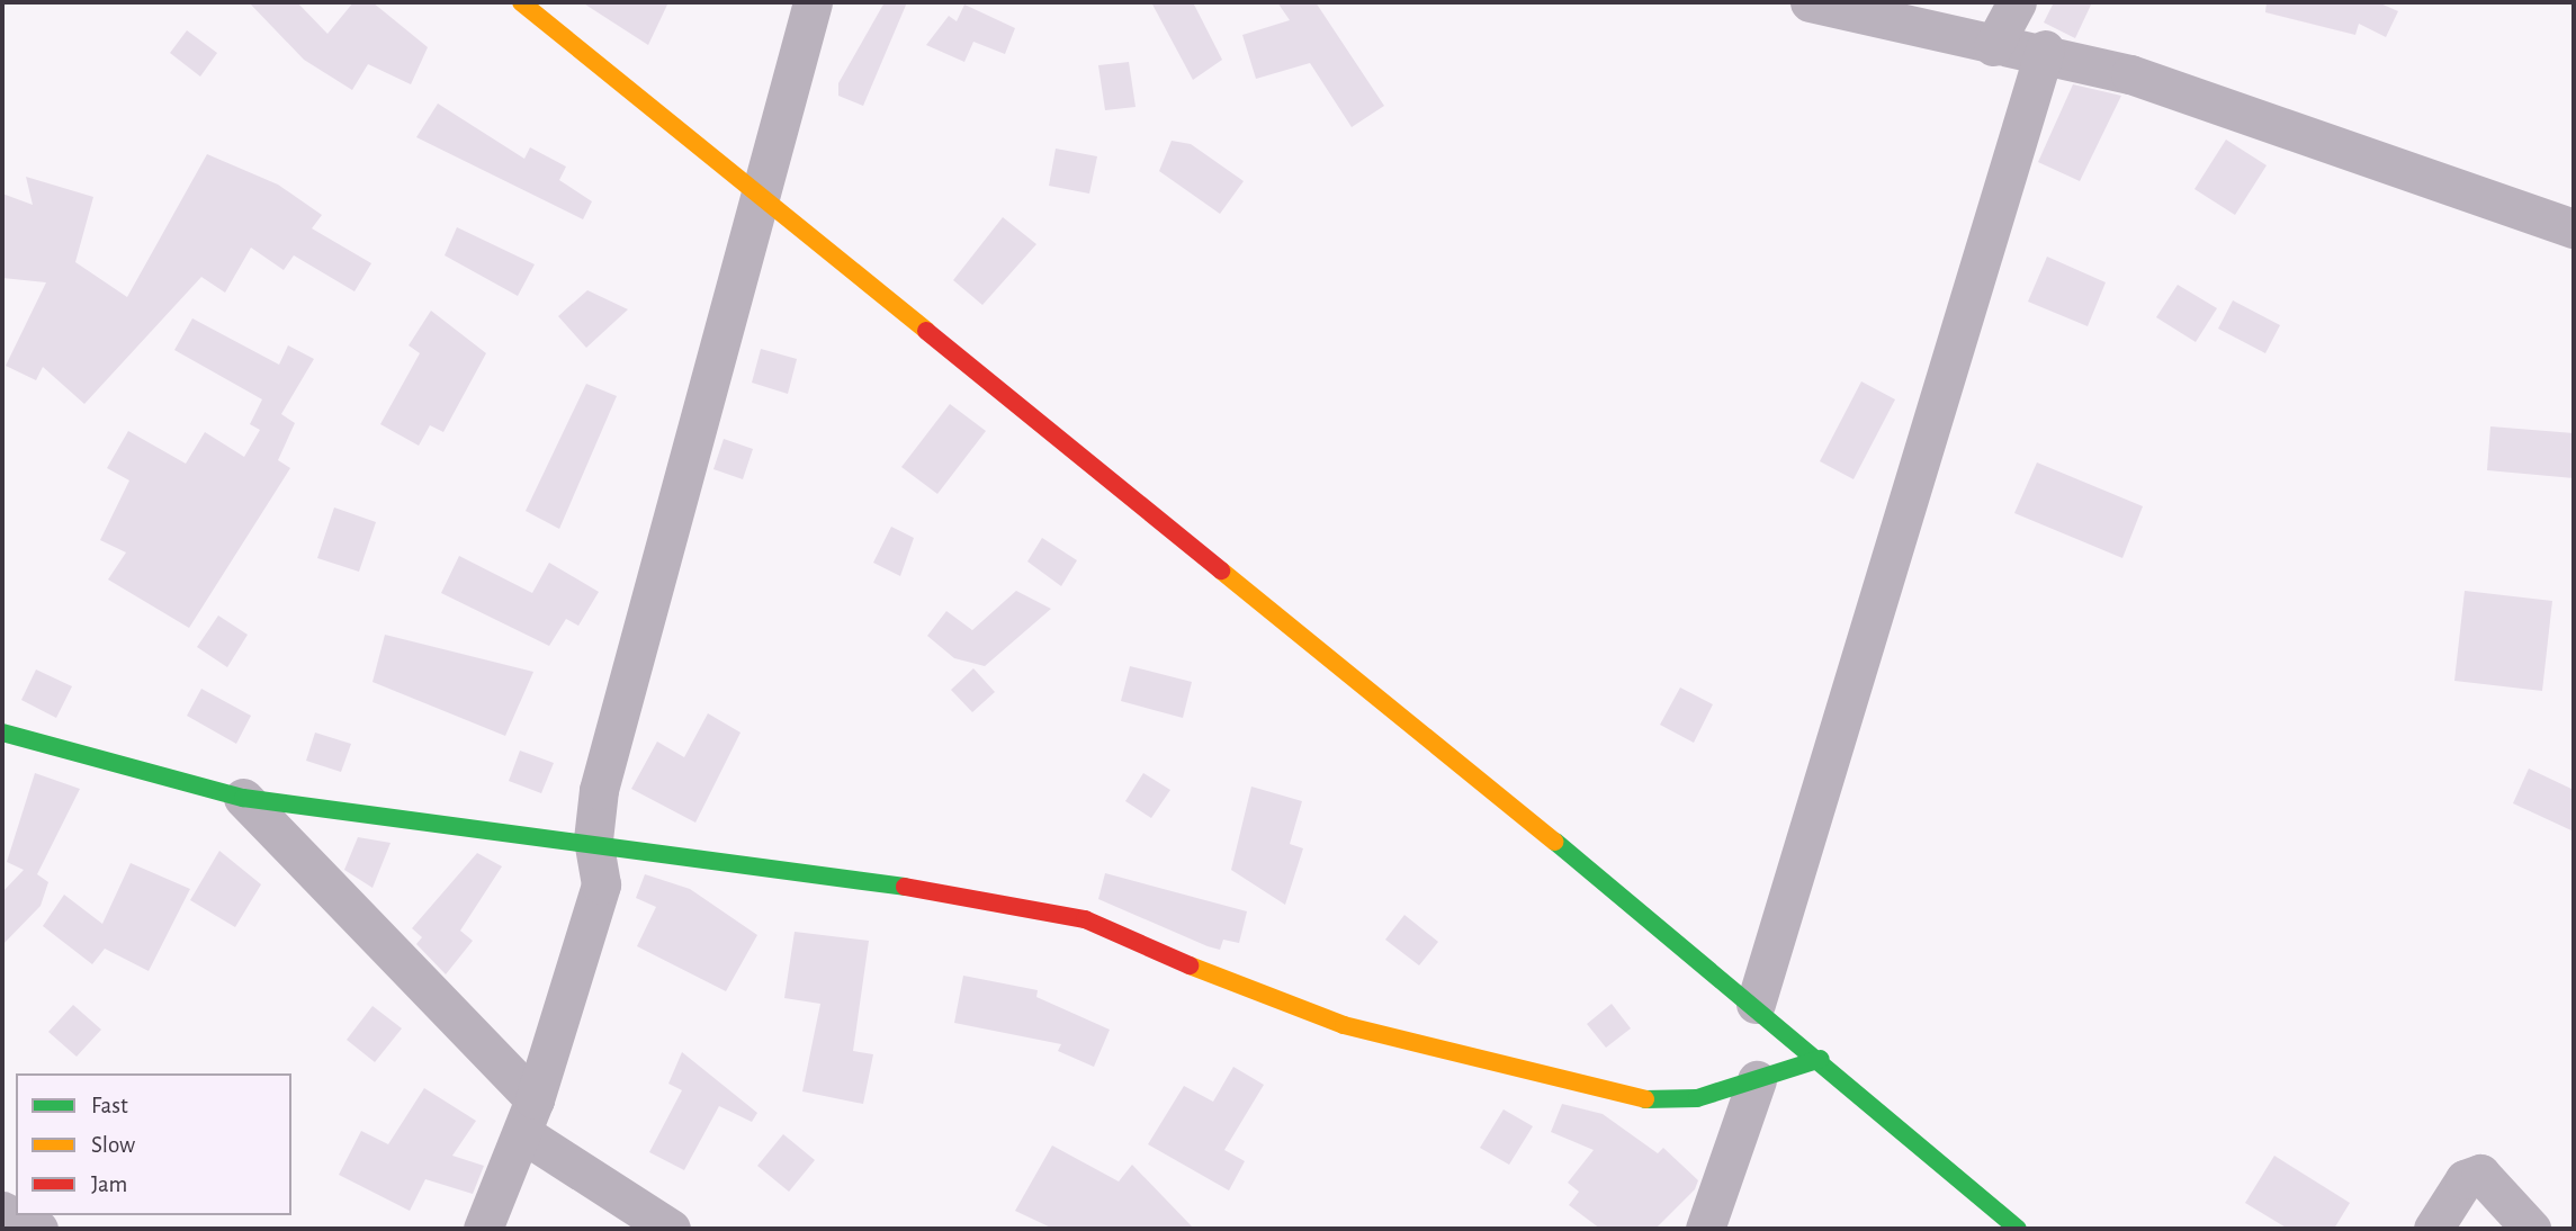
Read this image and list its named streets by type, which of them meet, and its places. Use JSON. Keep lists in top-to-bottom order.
{
  "legend": ["Fast", "Slow", "Jam"]
}
